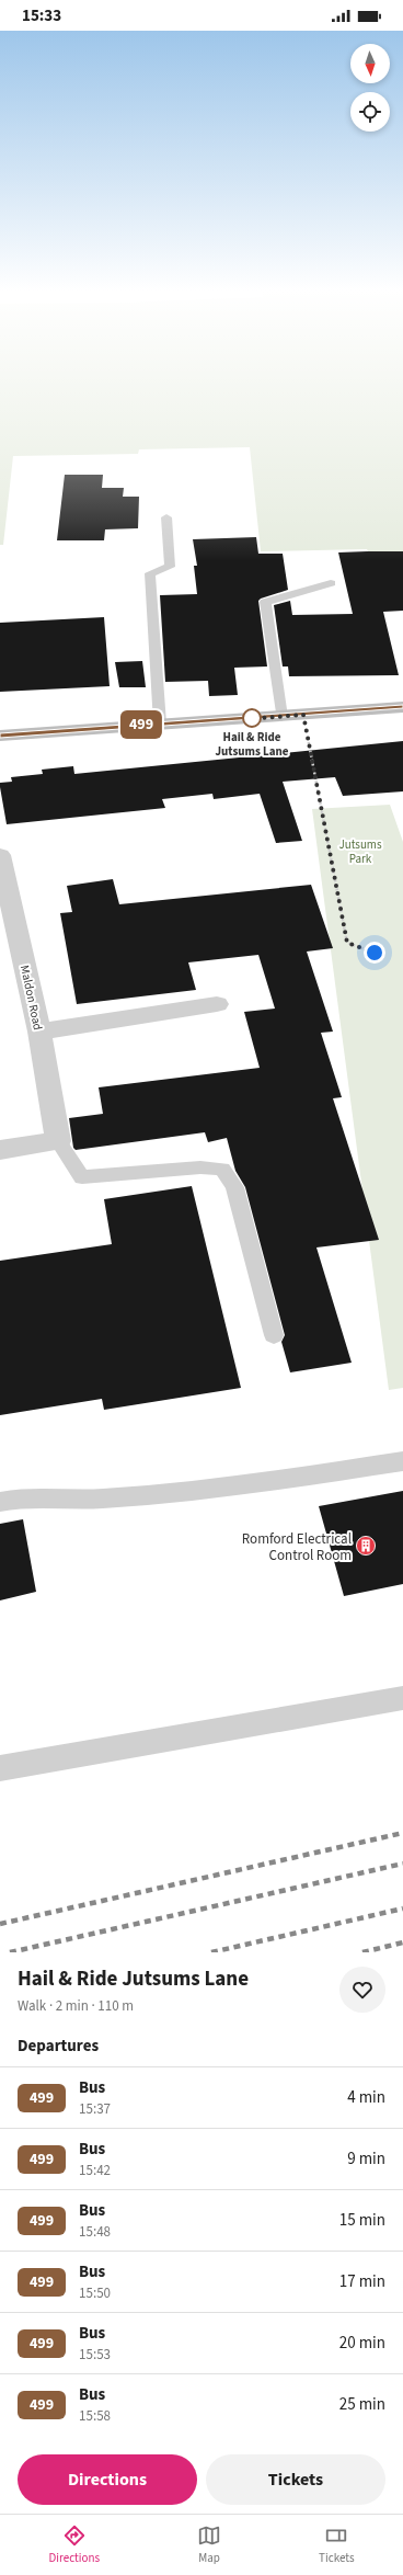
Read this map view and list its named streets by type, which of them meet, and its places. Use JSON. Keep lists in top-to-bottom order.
{
  "streets": {
    "street": ["Maldon Road"]
  },
  "parks": ["Jutsums Park"],
  "places": {
    "other": ["Hail & Ride Jutsums Lane"],
    "building": ["Romford Electrical Control Room"]
  },
  "lines": ["bus line 499"],
  "north": "bottom",
  "page": {
    "status": "15:33",
    "on_map": "499",
    "heading": [
      ["Hail & Ride Jutsums Lane", "Walk · 2 min · 110 m"],
      "Departures"
    ],
    "list": [
      {
        "mark": "499",
        "name": "Bus",
        "note": "15:37",
        "value": "4 min"
      },
      {
        "mark": "499",
        "name": "Bus",
        "note": "15:42",
        "value": "9 min"
      },
      {
        "mark": "499",
        "name": "Bus",
        "note": "15:48",
        "value": "15 min"
      },
      {
        "mark": "499",
        "name": "Bus",
        "note": "15:50",
        "value": "17 min"
      },
      {
        "mark": "499",
        "name": "Bus",
        "note": "15:53",
        "value": "20 min"
      },
      {
        "mark": "499",
        "name": "Bus",
        "note": "15:58",
        "value": "25 min"
      }
    ],
    "buttons": ["Directions", "Tickets"],
    "tabs": ["Directions", "Map", "Tickets"]
  }
}
